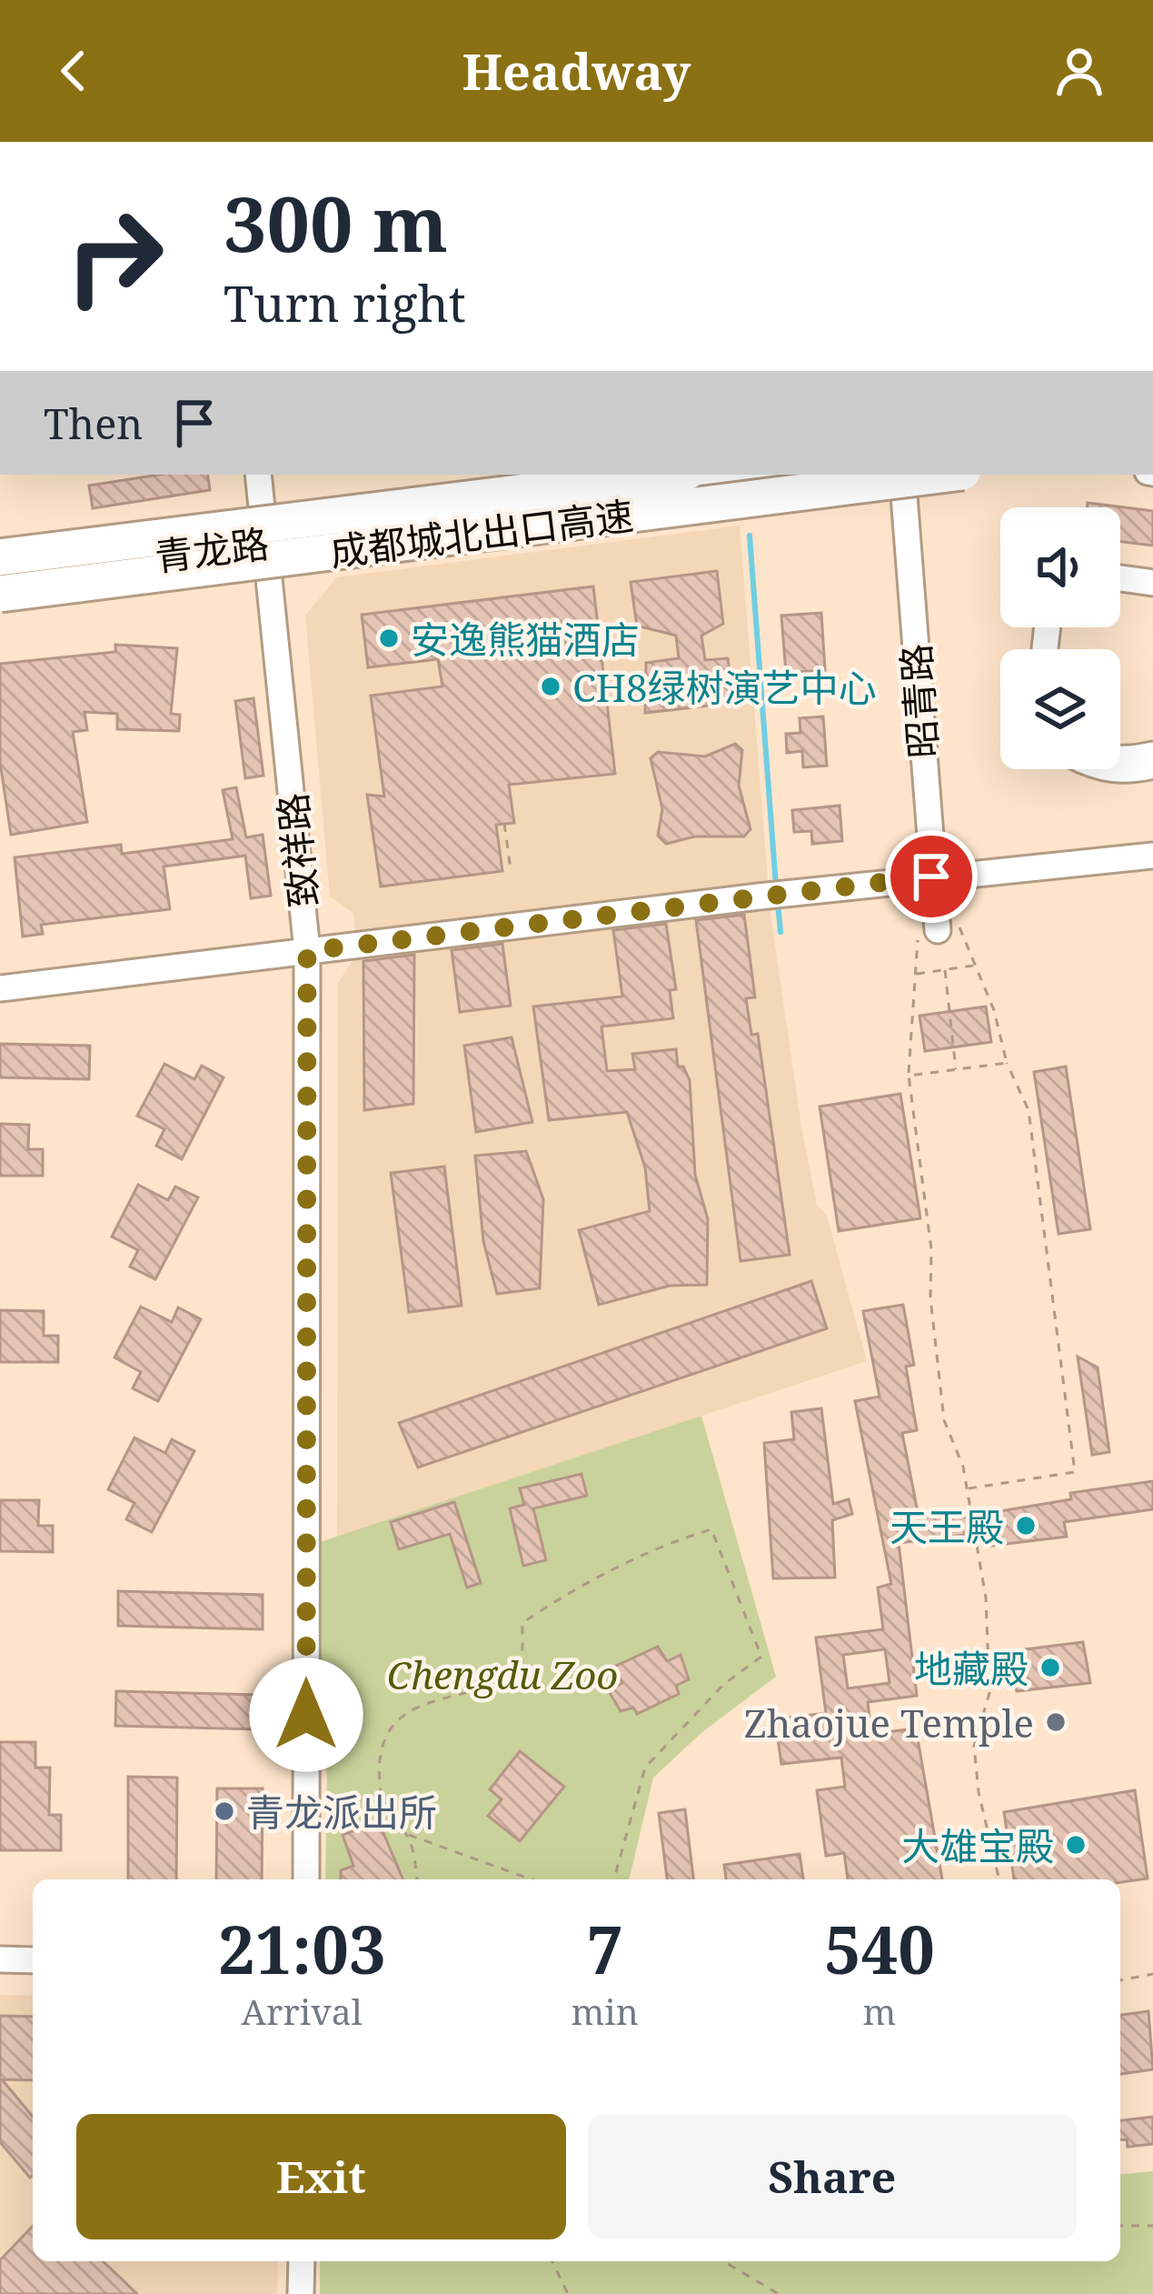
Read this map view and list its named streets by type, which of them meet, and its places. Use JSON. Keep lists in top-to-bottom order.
{
  "streets": {
    "highway": ["成都城北出口高速"],
    "street": ["青龙路", "昭青路", "致祥路"]
  },
  "crossings": [
    ["青龙路", "致祥路"]
  ],
  "parks": ["Chengdu Zoo"],
  "places": [
    "安逸熊猫酒店",
    "CH8绿树演艺中心",
    "天王殿",
    "地藏殿",
    "Zhaojue Temple",
    "青龙派出所",
    "大雄宝殿"
  ],
  "page": {
    "header": "Headway",
    "turn": ["300 m", "Turn right"],
    "then": "Then",
    "eta": [
      "21:03",
      "Arrival",
      "7",
      "min",
      "540",
      "m"
    ],
    "buttons": ["Exit", "Share"]
  }
}
